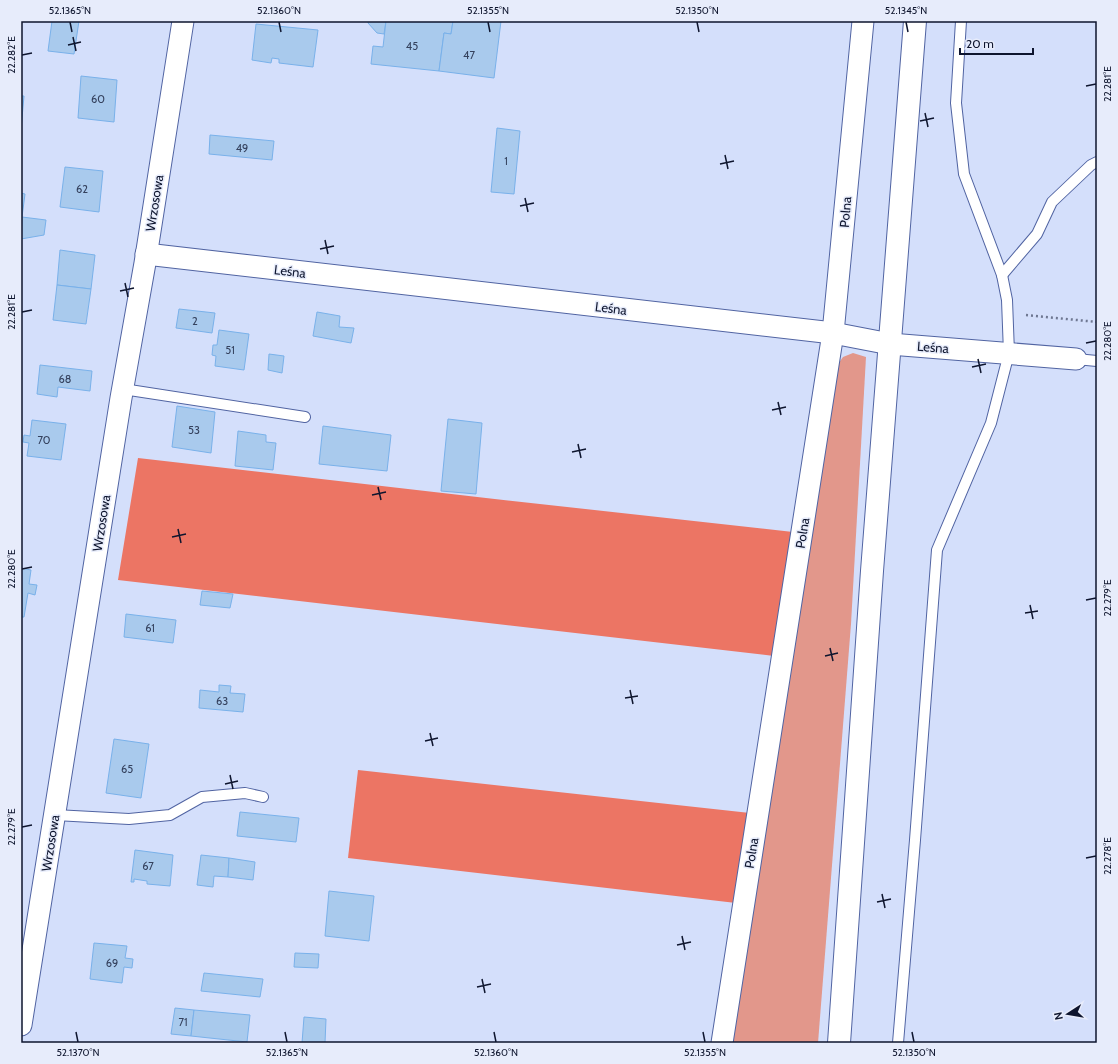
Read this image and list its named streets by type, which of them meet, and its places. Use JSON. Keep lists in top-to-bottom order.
{
  "streets": {
    "street": ["Wrzosowa", "Polna", "Leśna"]
  },
  "crossings": [
    ["Wrzosowa", "Leśna"],
    ["Polna", "Leśna"]
  ],
  "house_numbers": [
    "45",
    "47",
    "60",
    "49",
    "1",
    "62",
    "2",
    "51",
    "68",
    "53",
    "70",
    "61",
    "63",
    "65",
    "67",
    "69",
    "71"
  ],
  "scale_bar": "20 m",
  "north": "left",
  "coordinates": [
    "52.1365°N",
    "52.1360°N",
    "52.1355°N",
    "52.1350°N",
    "52.1345°N",
    "22.282°E",
    "22.281°E",
    "22.280°E",
    "22.279°E",
    "22.278°E",
    "52.1370°N"
  ]
}
